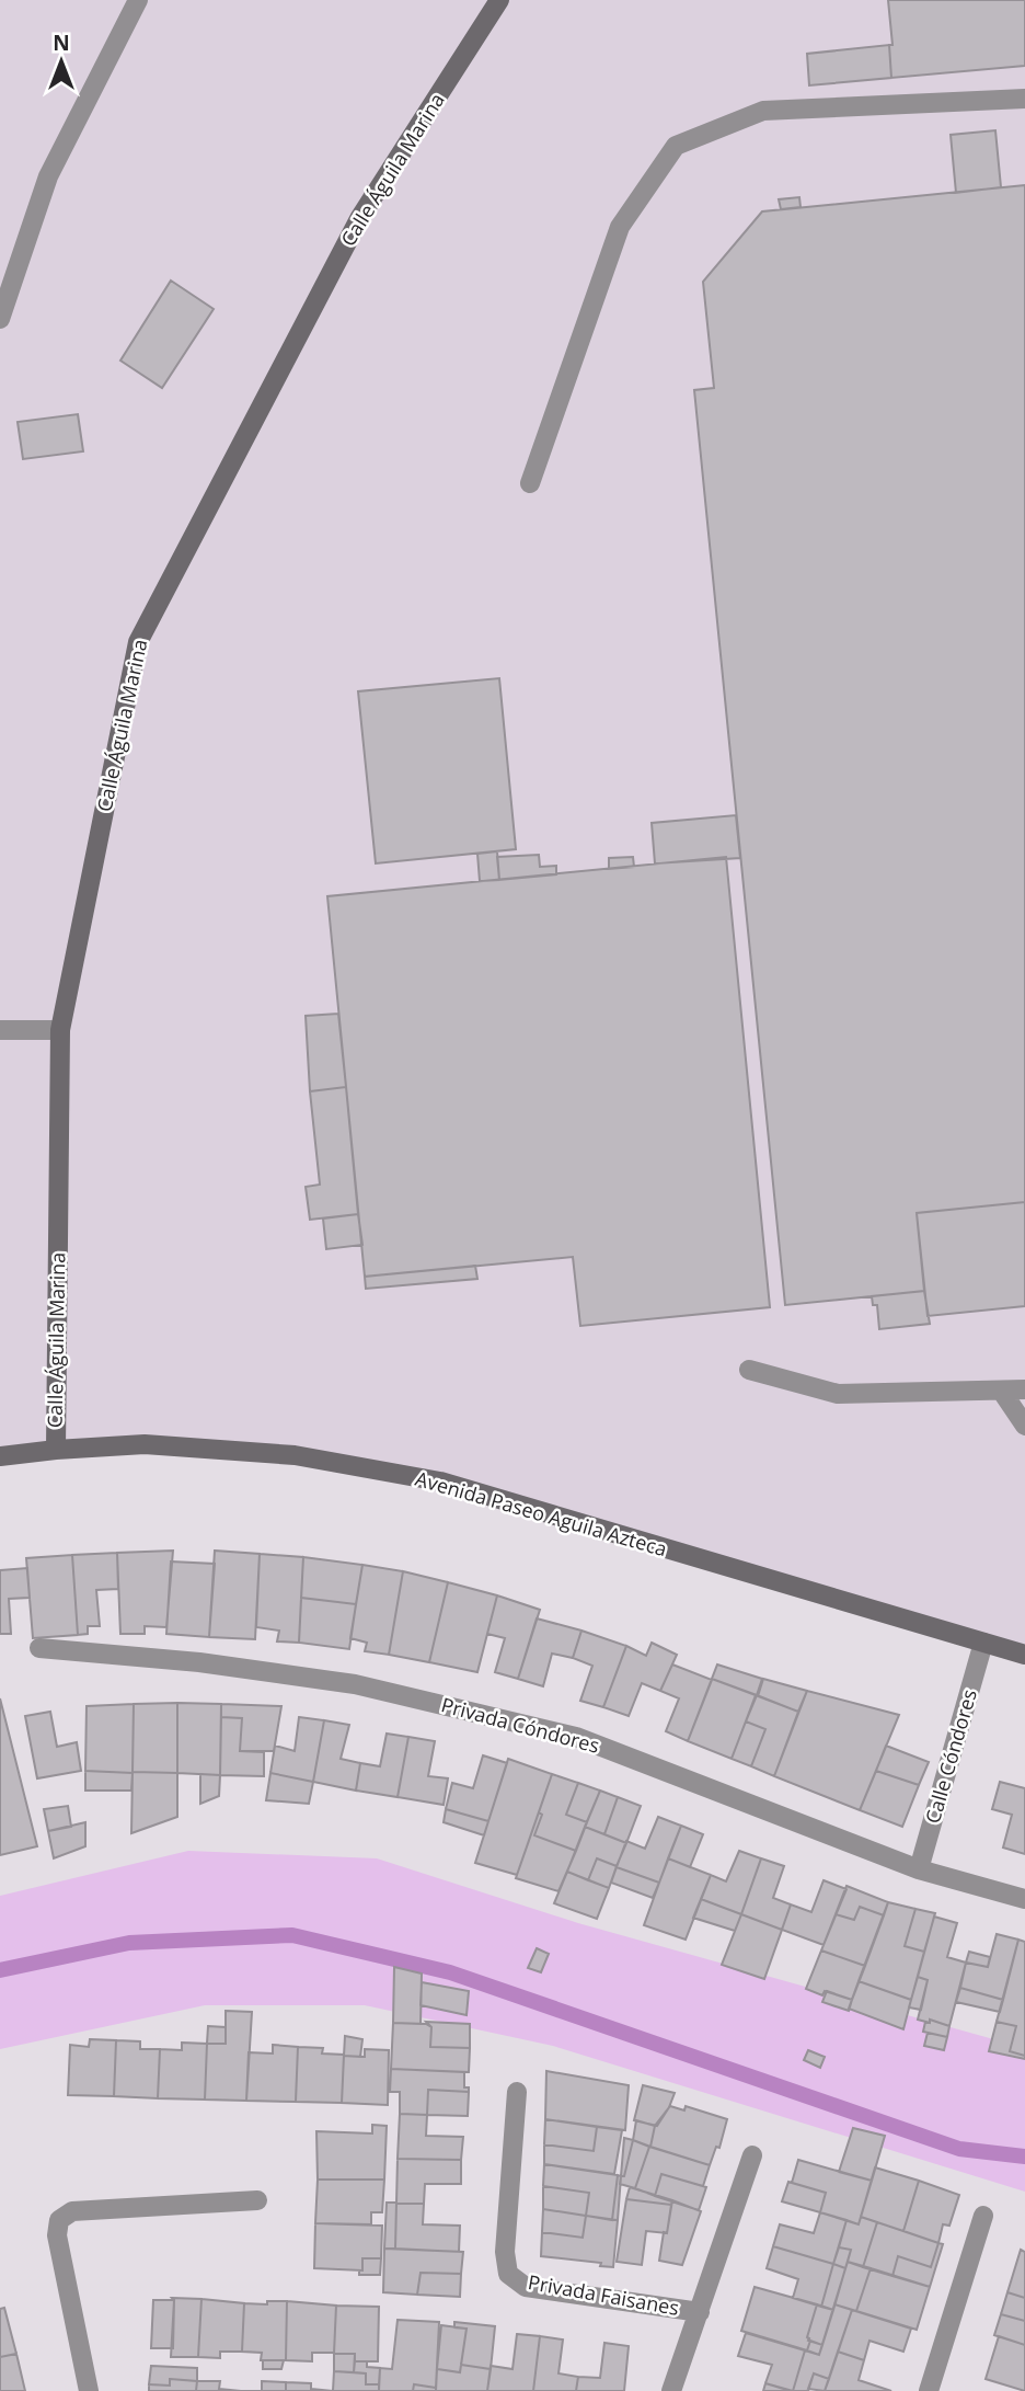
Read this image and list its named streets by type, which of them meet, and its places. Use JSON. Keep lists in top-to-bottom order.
{
  "streets": {
    "street": [
      "Calle Águila Marina",
      "Avenida Paseo Aguila Azteca",
      "Privada Cóndores",
      "Calle Cóndores",
      "Privada Faisanes"
    ]
  },
  "crossings": [
    ["Calle Águila Marina", "Avenida Paseo Aguila Azteca"],
    ["Avenida Paseo Aguila Azteca", "Calle Cóndores"],
    ["Privada Cóndores", "Calle Cóndores"]
  ],
  "north": "top"
}
